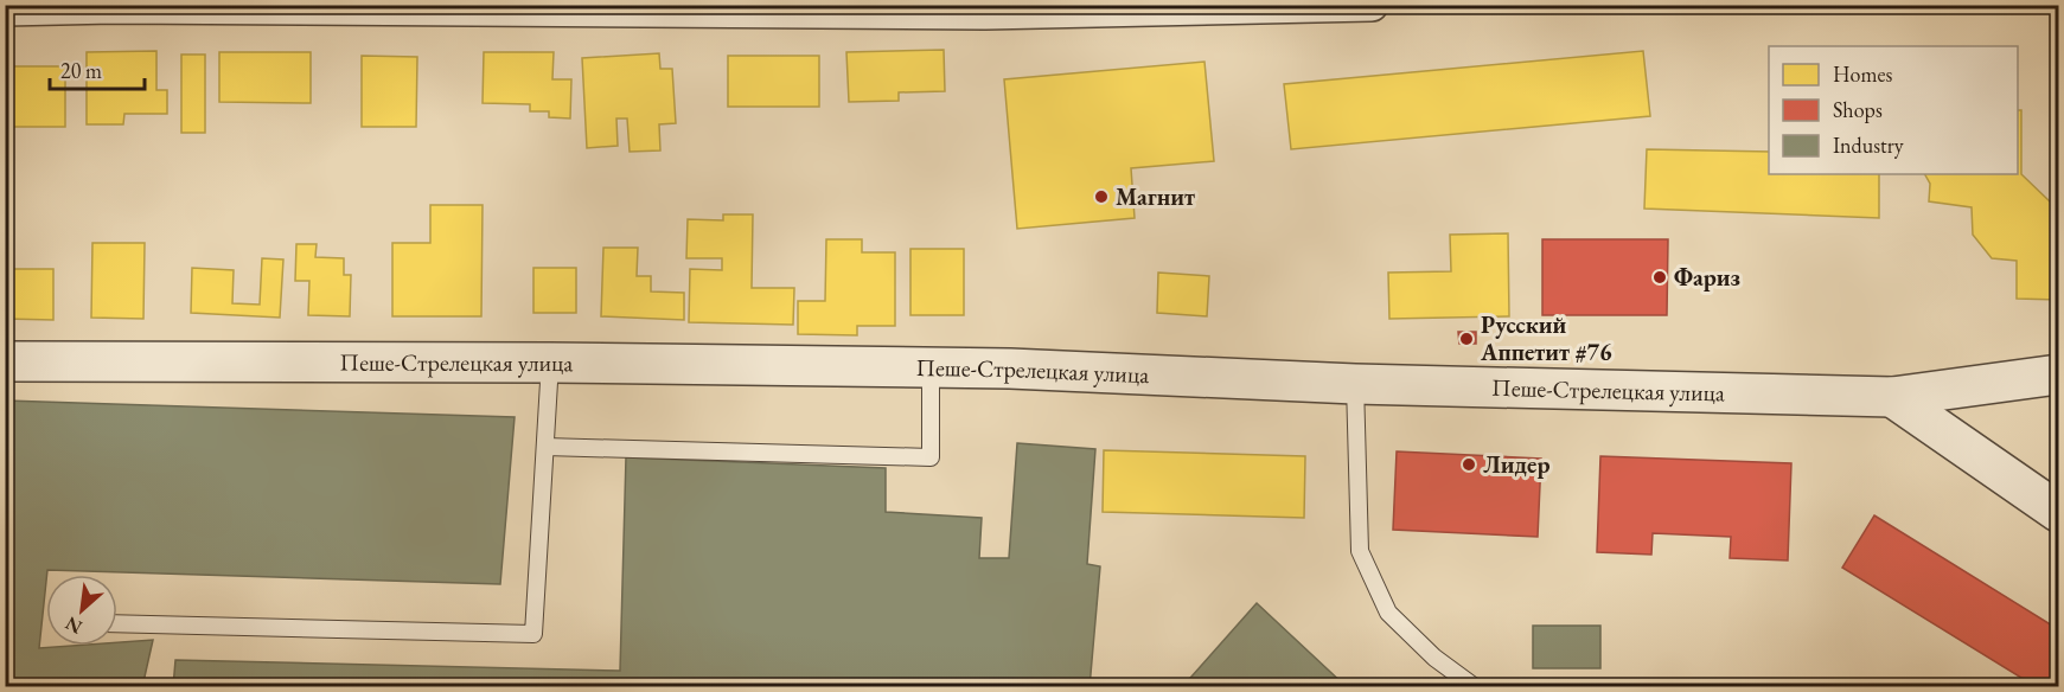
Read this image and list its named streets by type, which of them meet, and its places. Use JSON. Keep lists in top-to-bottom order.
{
  "streets": {
    "street": ["Пеше-Стрелецкая улица"]
  },
  "places": [
    "Магнит",
    "Фариз",
    "Русский Аппетит #76",
    "Лидер"
  ],
  "legend": ["Homes", "Shops", "Industry"],
  "scale_bar": "20 m",
  "north": "bottom left"
}
